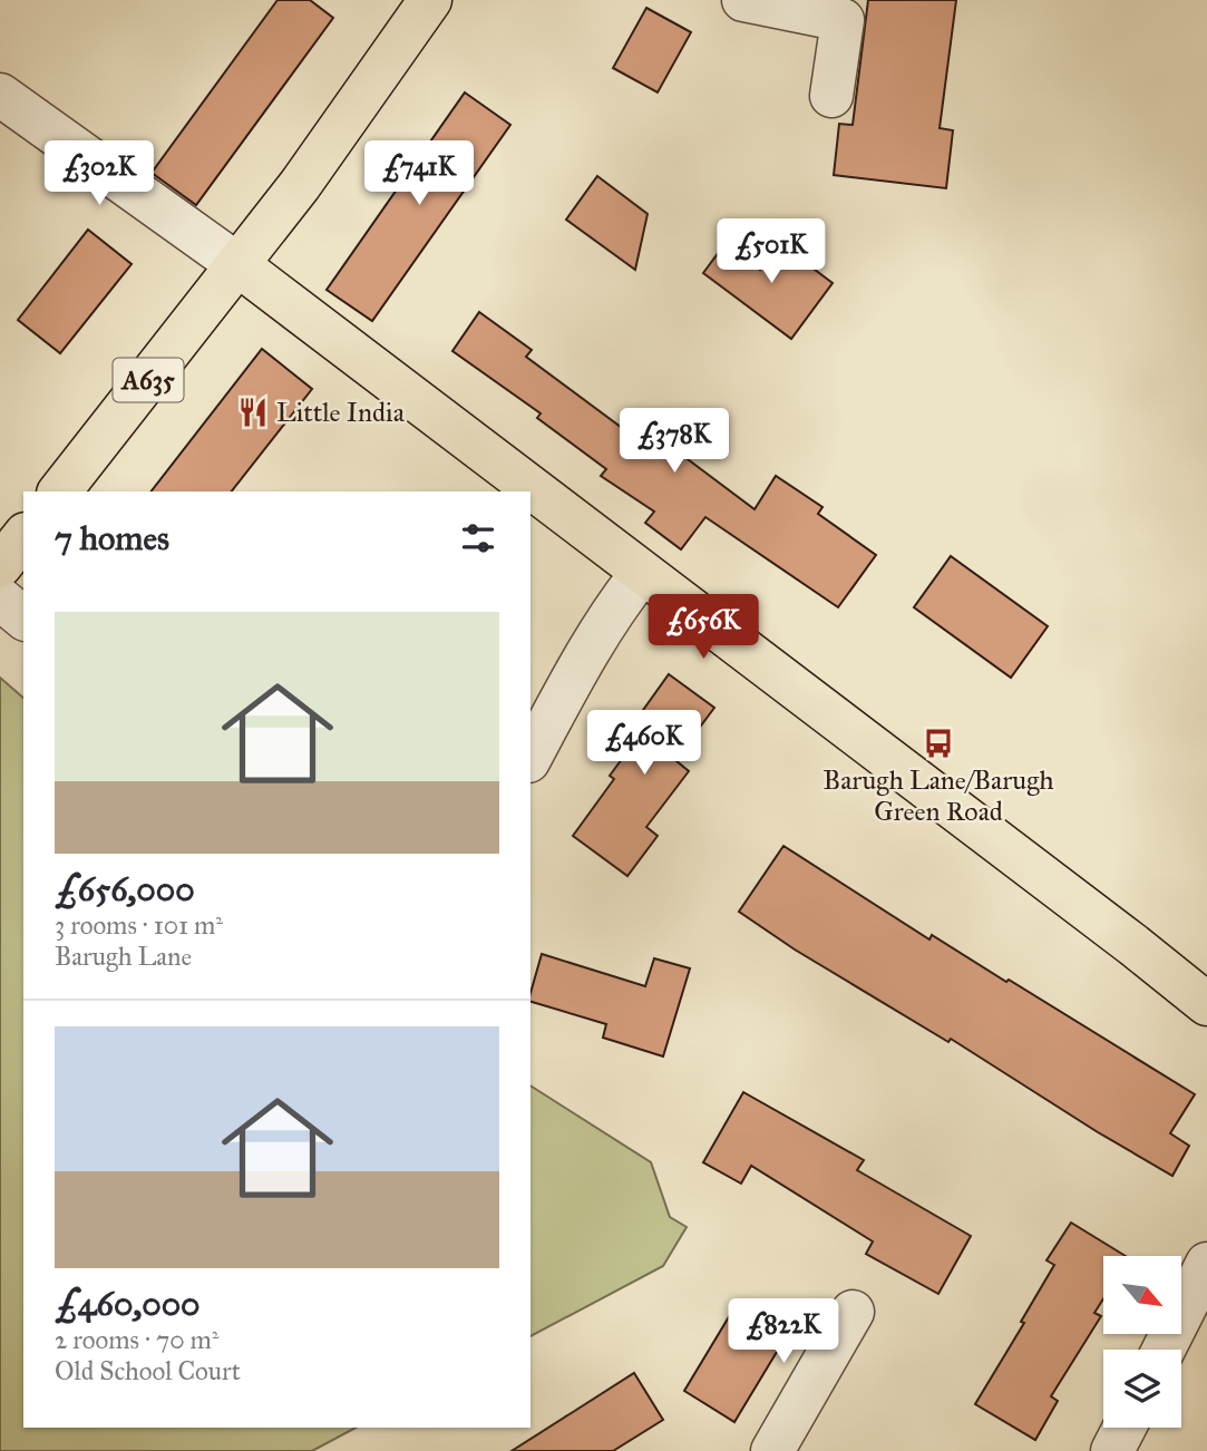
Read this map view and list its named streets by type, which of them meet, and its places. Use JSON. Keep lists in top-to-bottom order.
{
  "streets": {
    "main road": ["A635"]
  },
  "places": {
    "restaurant": ["Little India"],
    "bus stop": ["Barugh Lane/Barugh Green Road"]
  },
  "north": "bottom right",
  "page": {
    "price": [
      "£302K",
      "£741K",
      "£501K",
      "£378K",
      "£656K",
      "£460K",
      "£822K"
    ],
    "heading": "7 homes",
    "list": [
      {
        "name": "£656,000",
        "note": "3 rooms · 101 m² · Barugh Lane"
      },
      {
        "name": "£460,000",
        "note": "2 rooms · 70 m² · Old School Court"
      }
    ]
  }
}
